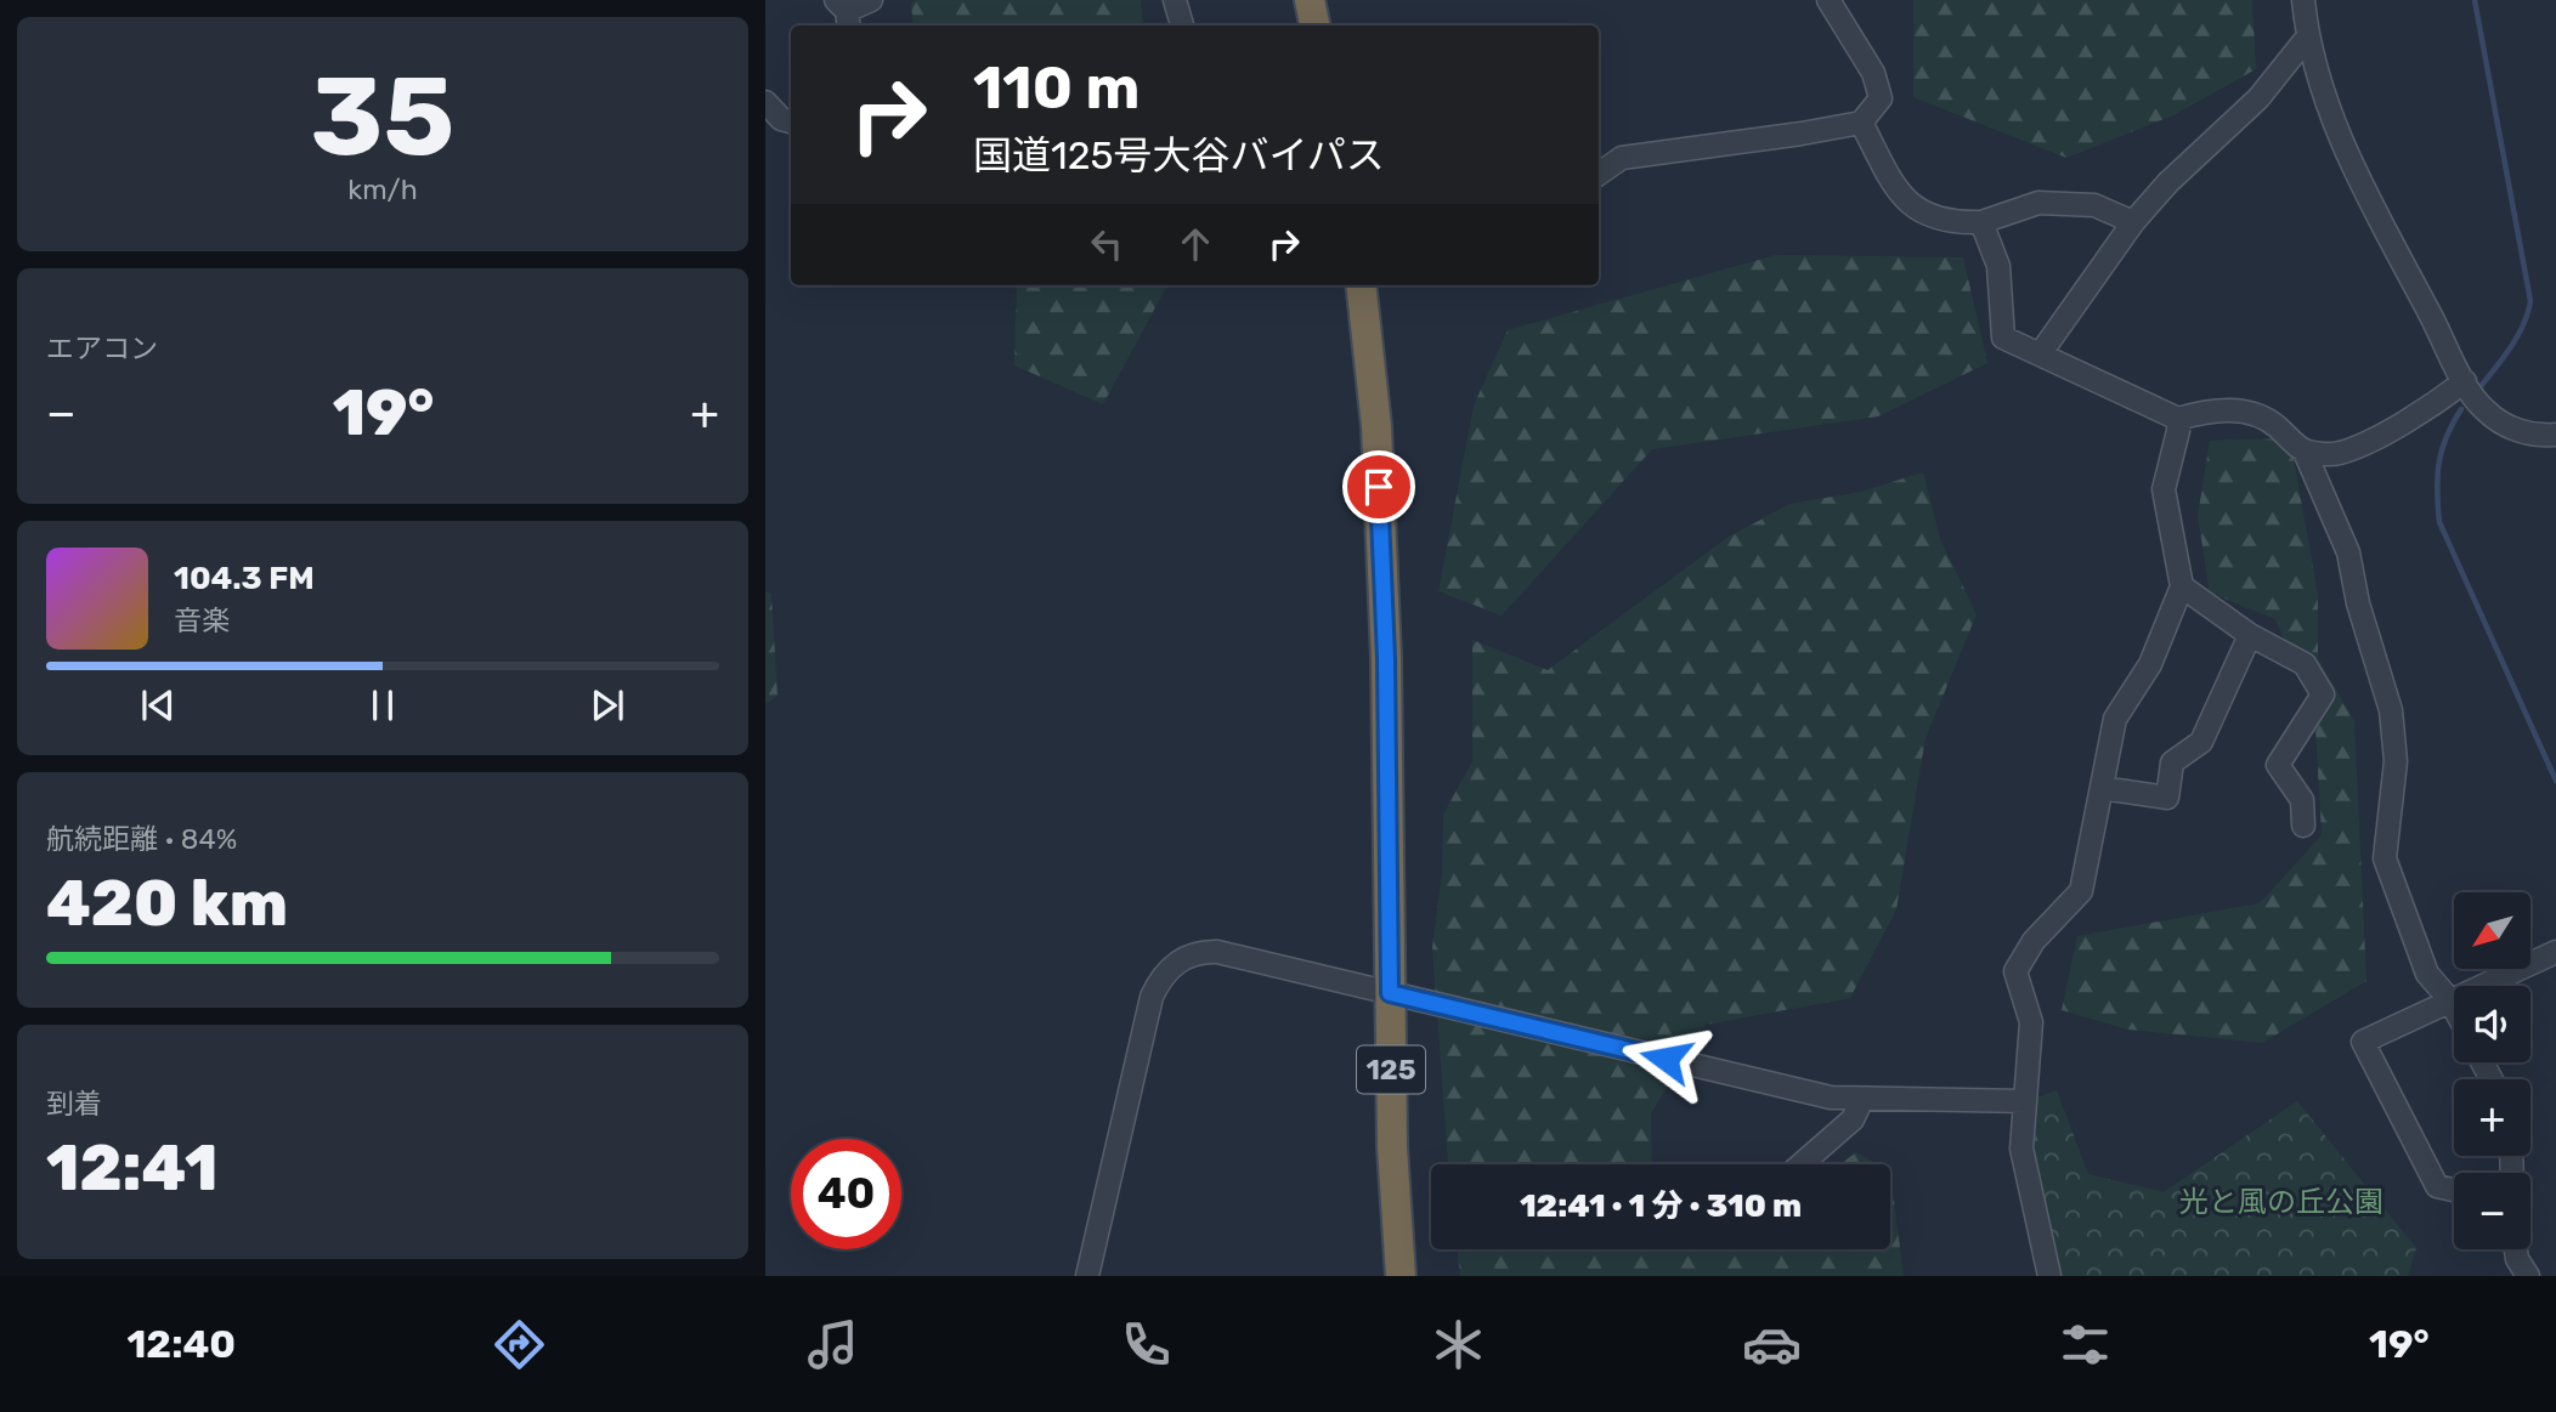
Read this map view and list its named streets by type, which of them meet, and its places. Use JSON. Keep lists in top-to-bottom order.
{
  "streets": {
    "highway": ["125"]
  },
  "parks": ["光と風の丘公園"],
  "north": "bottom left",
  "page": {
    "tile": [
      ["35", "km/h"],
      "エアコン",
      ["航続距離 · 84%", "420 km"],
      ["到着", "12:41"]
    ],
    "turn": ["110 m", "国道125号大谷バイパス"],
    "heat": ["−", "19°", "+"],
    "song": ["104.3 FM", "音楽"],
    "map_buttons": ["+", "−"],
    "limit": "40",
    "trip": "12:41 · 1 分 · 310 m",
    "tabs": ["12:40", "19°"]
  }
}
